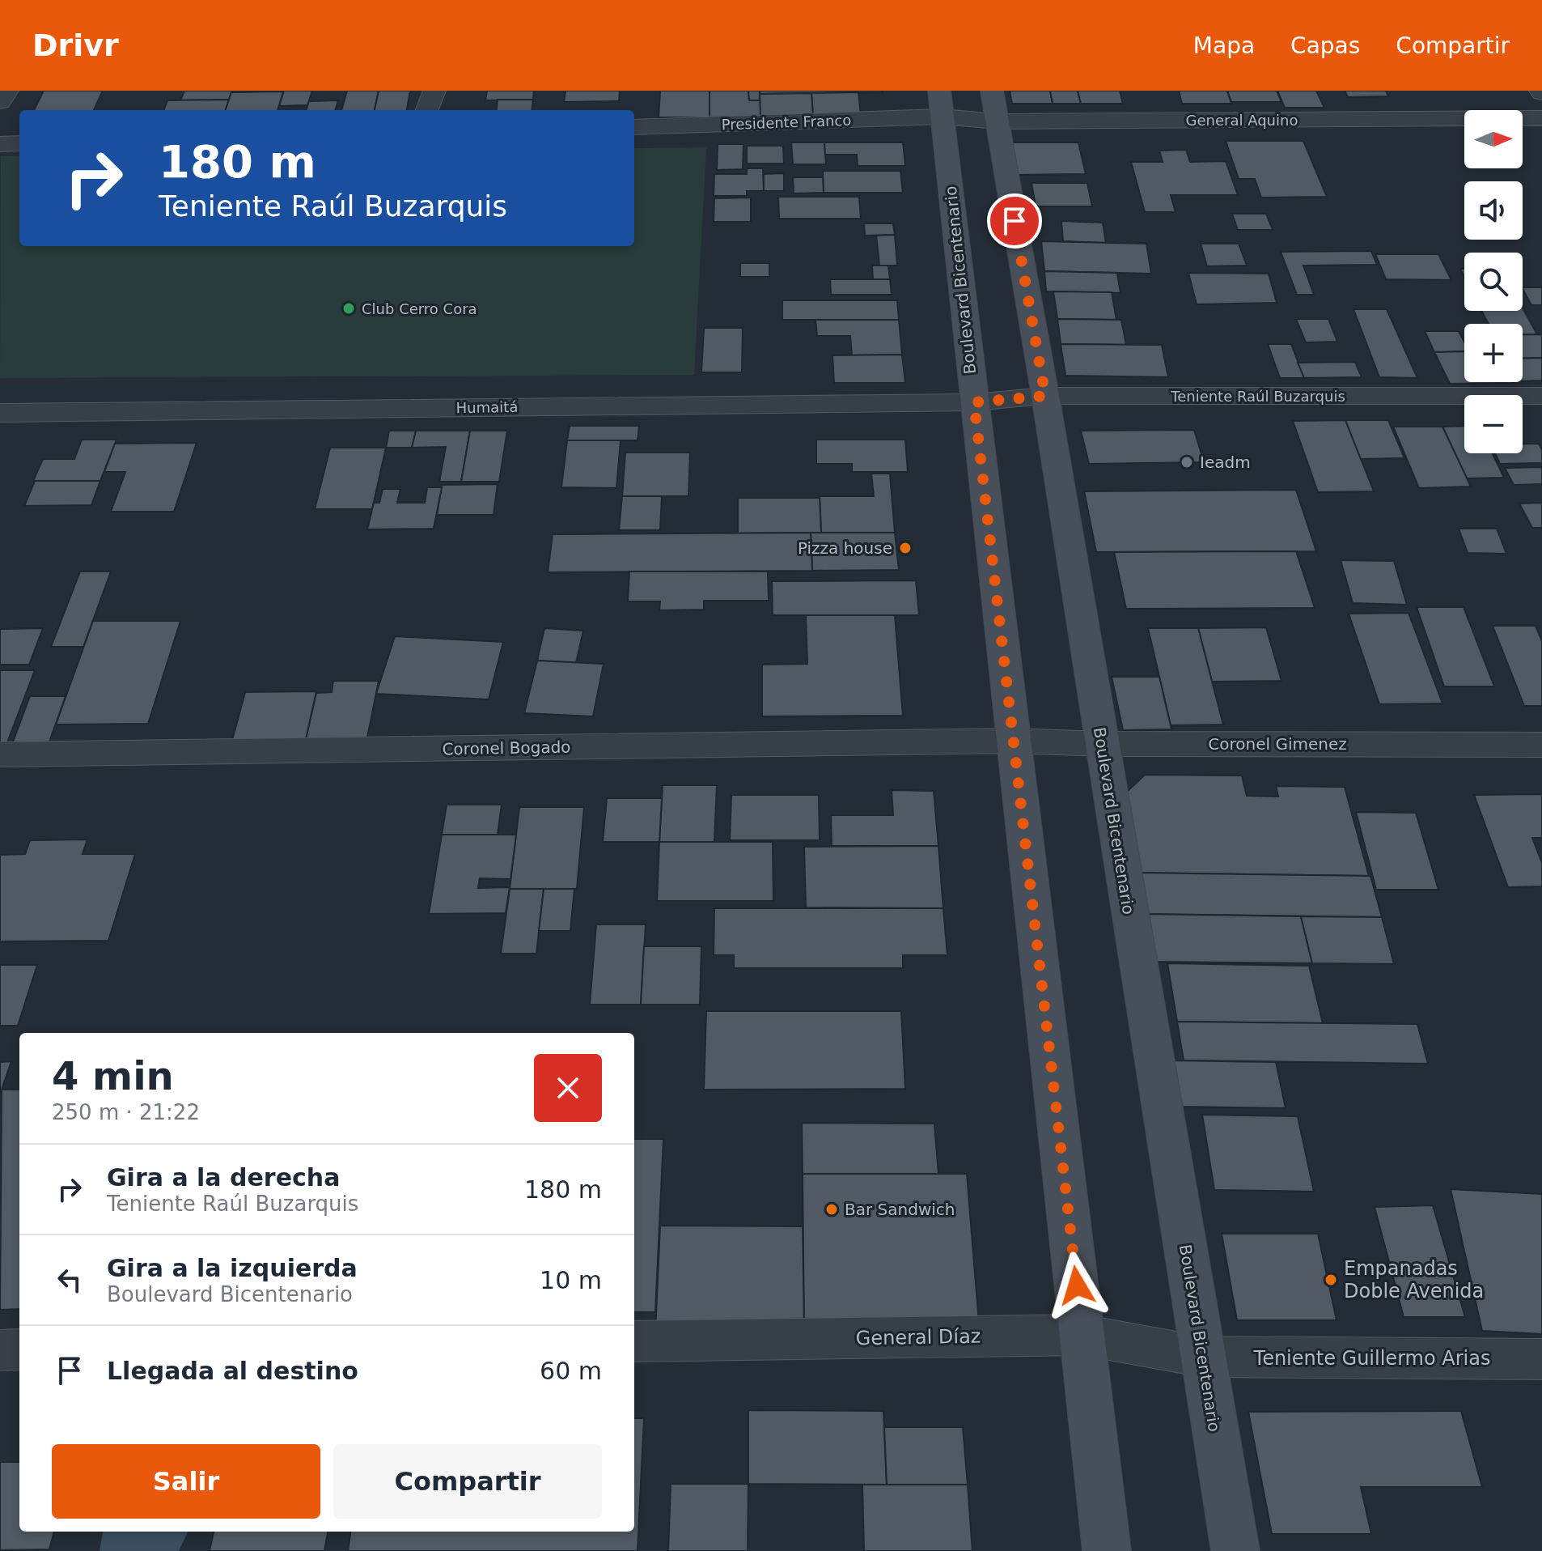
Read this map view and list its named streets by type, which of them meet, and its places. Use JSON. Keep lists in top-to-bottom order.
{
  "streets": {
    "main road": ["Boulevard Bicentenario"],
    "street": [
      "General Aquino",
      "Presidente Franco",
      "Teniente Raúl Buzarquis",
      "Humaitá",
      "Coronel Gimenez",
      "Coronel Bogado",
      "General Díaz",
      "Teniente Guillermo Arias"
    ]
  },
  "crossings": [
    ["General Aquino", "Presidente Franco"],
    ["General Aquino", "Boulevard Bicentenario"],
    ["Presidente Franco", "Boulevard Bicentenario"],
    ["Boulevard Bicentenario", "Teniente Raúl Buzarquis"],
    ["Boulevard Bicentenario", "Humaitá"],
    ["Boulevard Bicentenario", "Coronel Gimenez"],
    ["Boulevard Bicentenario", "Coronel Bogado"],
    ["Boulevard Bicentenario", "General Díaz"],
    ["Boulevard Bicentenario", "Teniente Guillermo Arias"],
    ["Teniente Raúl Buzarquis", "Humaitá"],
    ["Coronel Gimenez", "Coronel Bogado"],
    ["General Díaz", "Teniente Guillermo Arias"]
  ],
  "places": [
    "Club Cerro Cora",
    "Ieadm",
    "Pizza house",
    "Bar Sandwich",
    "Empanadas Doble Avenida"
  ],
  "north": "right",
  "page": {
    "header": "Drivr",
    "nav": ["Mapa", "Capas", "Compartir"],
    "map_buttons": ["+", "−"],
    "turn": ["180 m", "Teniente Raúl Buzarquis"],
    "heading": ["4 min", "250 m · 21:22"],
    "list": [
      {
        "name": "Gira a la derecha",
        "note": "Teniente Raúl Buzarquis",
        "value": "180 m"
      },
      {
        "name": "Gira a la izquierda",
        "note": "Boulevard Bicentenario",
        "value": "10 m"
      },
      {
        "name": "Llegada al destino",
        "value": "60 m"
      }
    ],
    "buttons": ["Salir", "Compartir"]
  }
}
